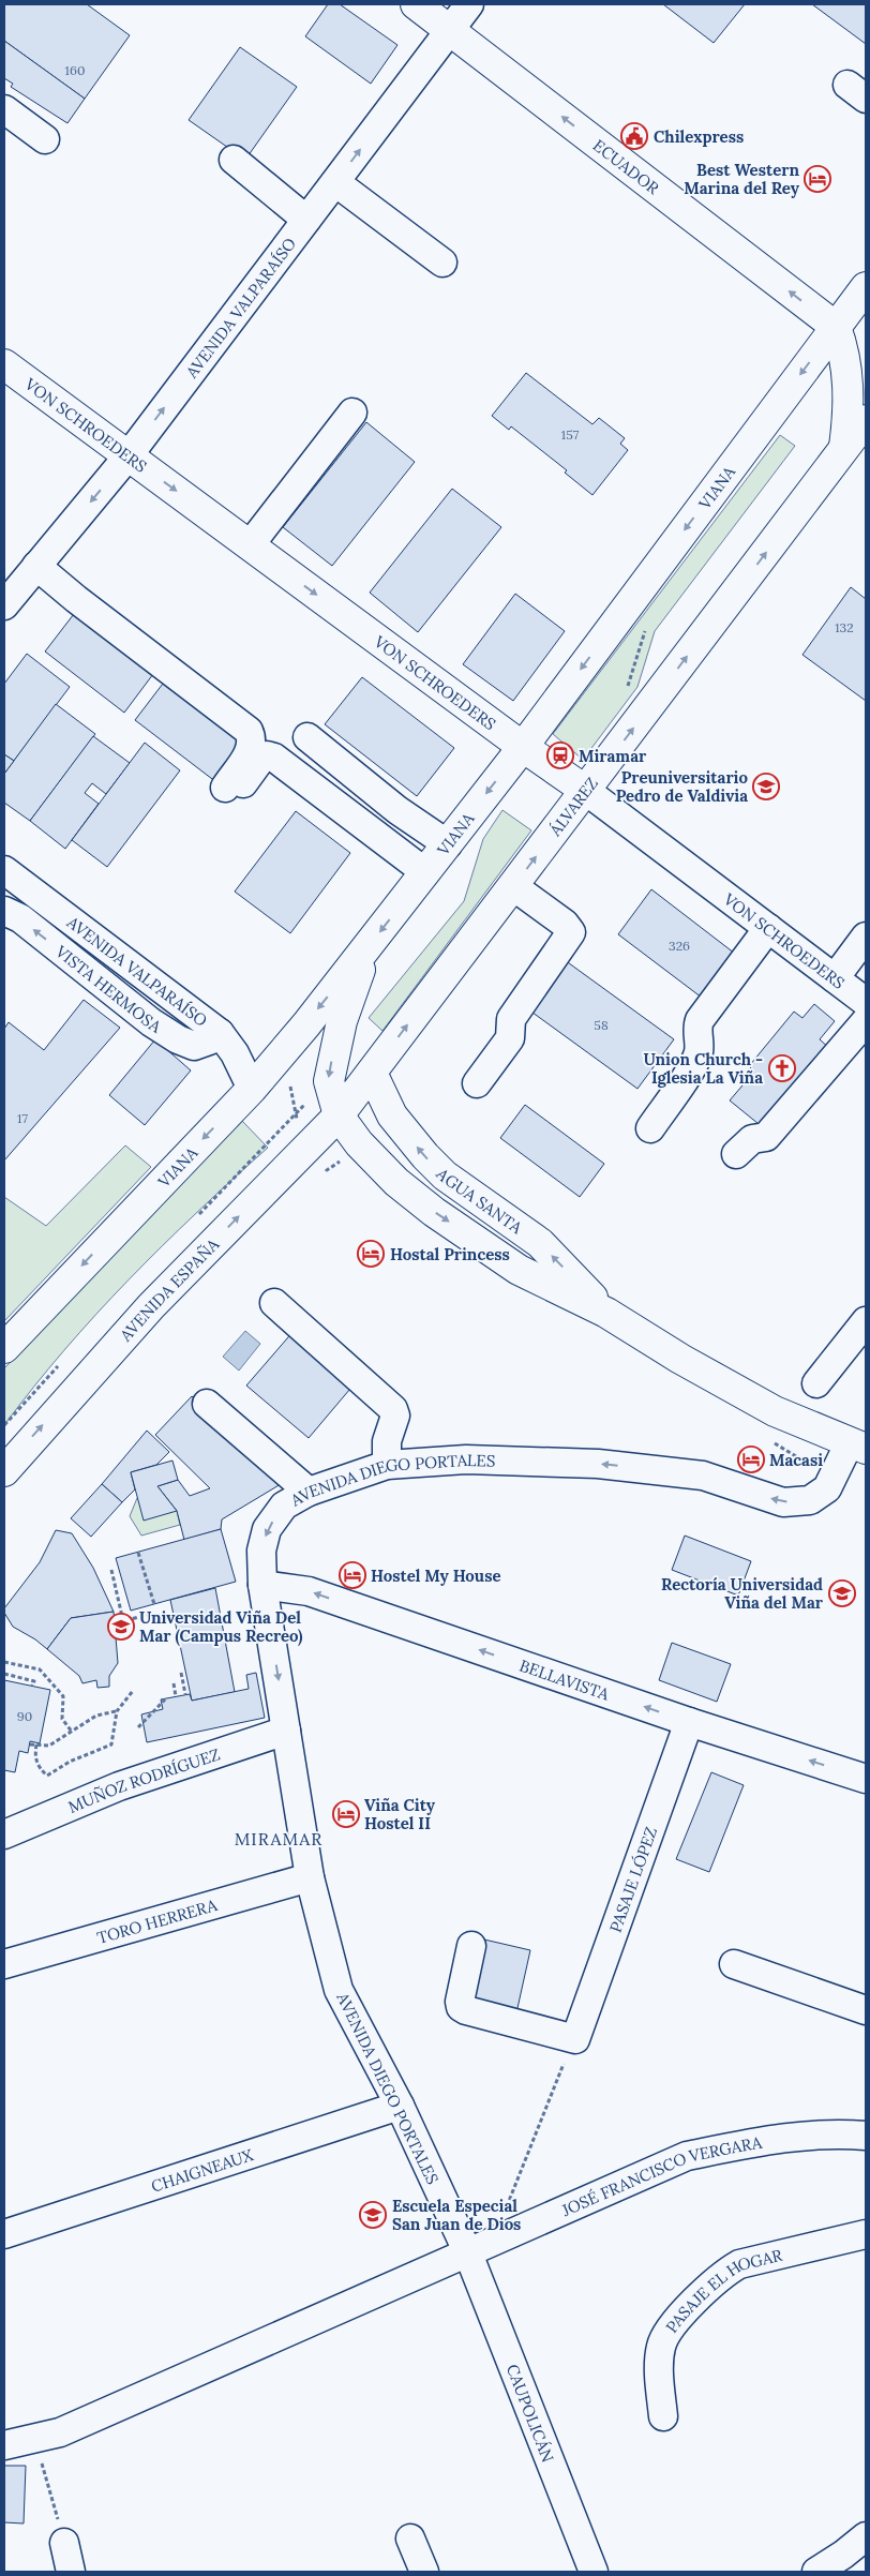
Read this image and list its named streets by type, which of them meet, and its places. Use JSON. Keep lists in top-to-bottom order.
{
  "streets": {
    "main road": [
      "ECUADOR",
      "VON SCHROEDERS",
      "VIANA",
      "ÁLVAREZ",
      "AGUA SANTA",
      "AVENIDA ESPAÑA"
    ],
    "street": [
      "AVENIDA VALPARAÍSO",
      "VISTA HERMOSA",
      "AVENIDA DIEGO PORTALES",
      "BELLAVISTA",
      "MUÑOZ RODRÍGUEZ",
      "PASAJE LÓPEZ",
      "TORO HERRERA",
      "CHAIGNEAUX",
      "JOSÉ FRANCISCO VERGARA",
      "PASAJE EL HOGAR",
      "CAUPOLICÁN"
    ]
  },
  "crossings": [
    ["ECUADOR", "AVENIDA VALPARAÍSO"],
    ["ECUADOR", "VIANA"],
    ["AVENIDA VALPARAÍSO", "VON SCHROEDERS"],
    ["AVENIDA VALPARAÍSO", "VIANA"],
    ["AVENIDA VALPARAÍSO", "VISTA HERMOSA"],
    ["VON SCHROEDERS", "VIANA"],
    ["VON SCHROEDERS", "ÁLVAREZ"],
    ["ÁLVAREZ", "AGUA SANTA"],
    ["ÁLVAREZ", "AVENIDA ESPAÑA"],
    ["AGUA SANTA", "AVENIDA ESPAÑA"],
    ["AGUA SANTA", "AVENIDA DIEGO PORTALES"],
    ["AVENIDA DIEGO PORTALES", "BELLAVISTA"],
    ["AVENIDA DIEGO PORTALES", "MUÑOZ RODRÍGUEZ"],
    ["AVENIDA DIEGO PORTALES", "TORO HERRERA"],
    ["AVENIDA DIEGO PORTALES", "CHAIGNEAUX"],
    ["AVENIDA DIEGO PORTALES", "JOSÉ FRANCISCO VERGARA"],
    ["AVENIDA DIEGO PORTALES", "CAUPOLICÁN"],
    ["BELLAVISTA", "PASAJE LÓPEZ"],
    ["JOSÉ FRANCISCO VERGARA", "CAUPOLICÁN"]
  ],
  "one_way": [
    "ECUADOR",
    "VON SCHROEDERS",
    "VIANA",
    "ÁLVAREZ",
    "VISTA HERMOSA",
    "AVENIDA ESPAÑA",
    "BELLAVISTA"
  ],
  "districts": ["MIRAMAR"],
  "places": {
    "public building": ["Chilexpress"],
    "hotel": [
      "Best Western Marina del Rey",
      "Hostal Princess",
      "Macasi",
      "Hostel My House",
      "Viña City Hostel II"
    ],
    "station": ["Miramar"],
    "school or university": [
      "Preuniversitario Pedro de Valdivia",
      "Rectoría Universidad Viña del Mar",
      "Universidad Viña Del Mar (Campus Recreo)",
      "Escuela Especial San Juan de Dios"
    ],
    "church": ["Union Church - Iglesia La Viña"]
  },
  "house_numbers": [
    "160",
    "157",
    "132",
    "326",
    "58",
    "17",
    "90"
  ]
}
